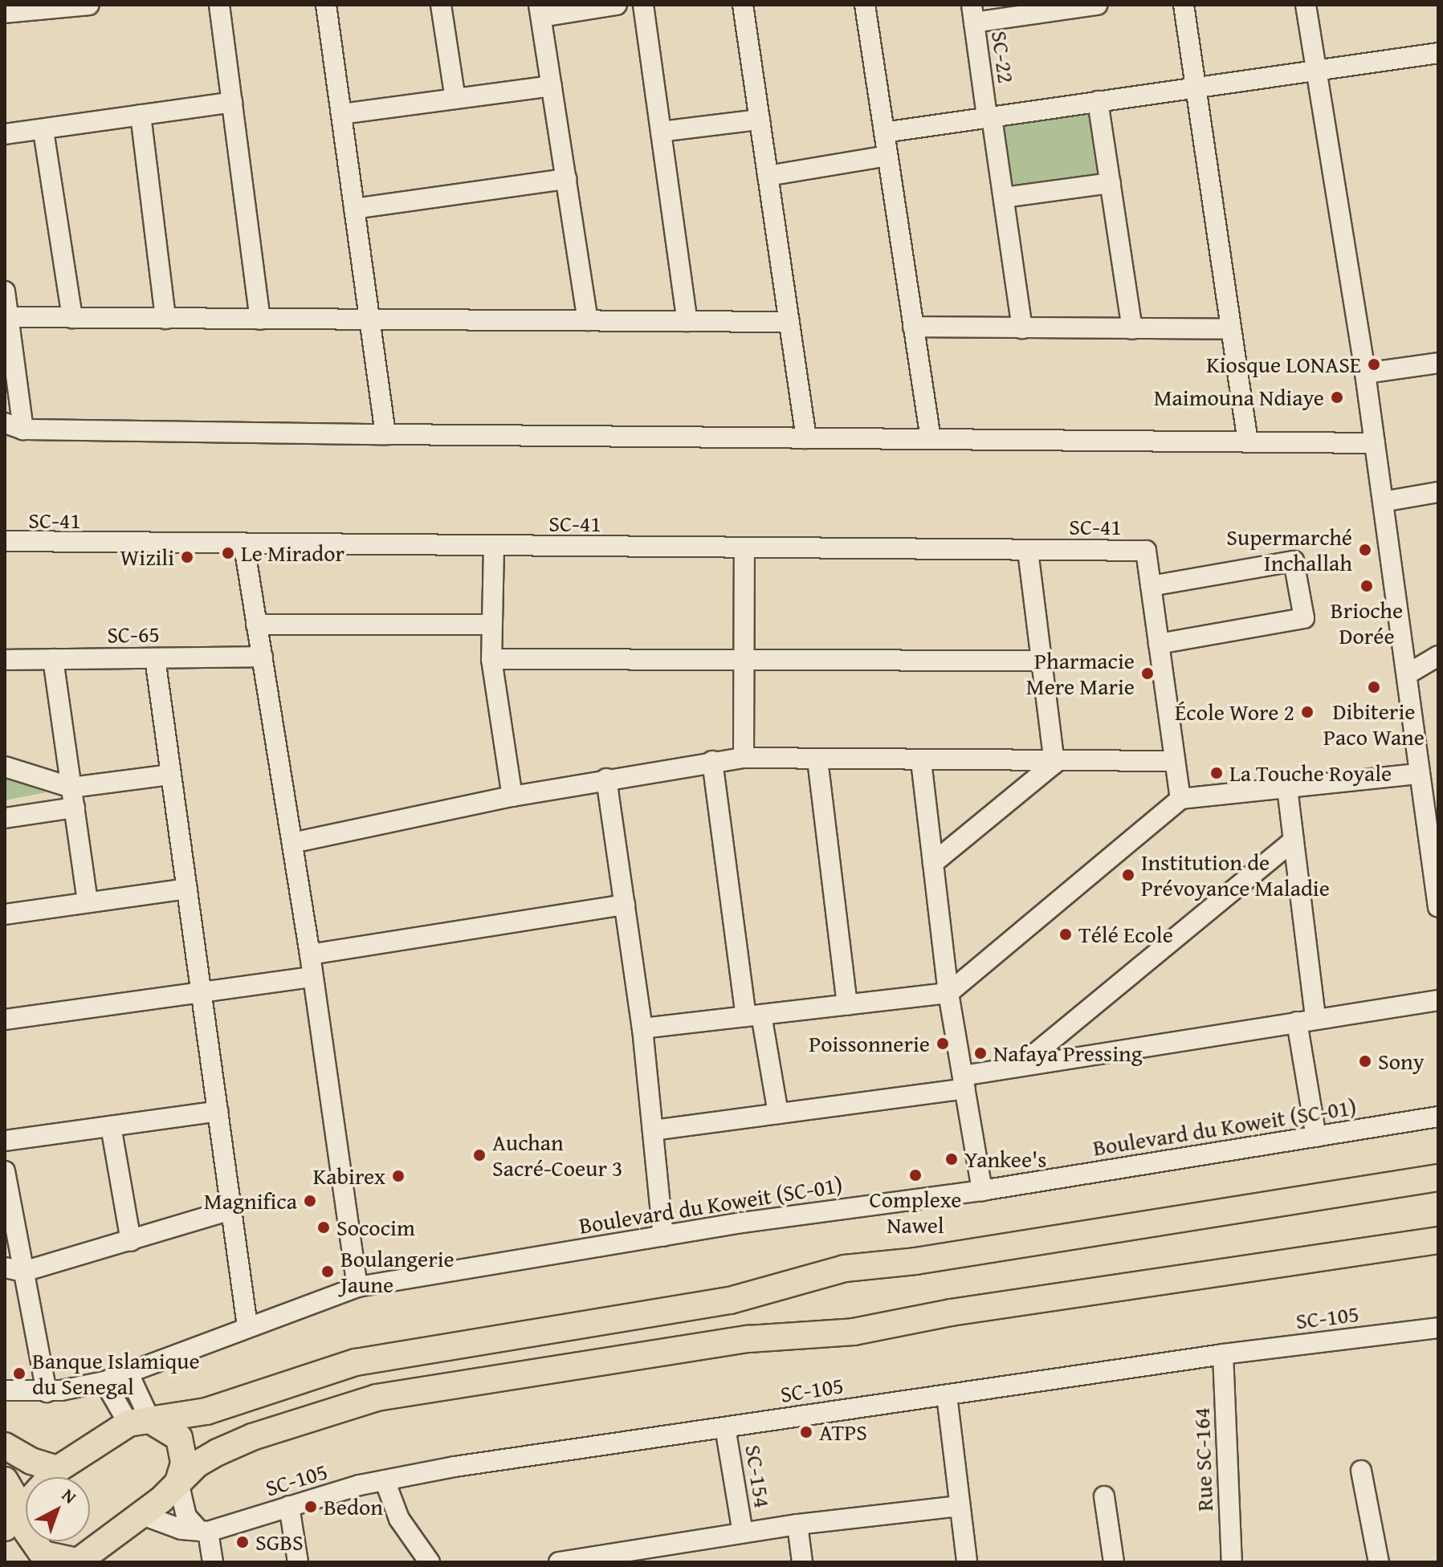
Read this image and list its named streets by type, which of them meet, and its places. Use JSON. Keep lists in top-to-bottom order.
{
  "streets": {
    "street": [
      "SC-22",
      "SC-41",
      "SC-65",
      "Boulevard du Koweit (SC-01)",
      "SC-105",
      "Rue SC-164",
      "SC-154"
    ]
  },
  "crossings": [
    ["SC-105", "Rue SC-164"],
    ["SC-105", "SC-154"]
  ],
  "places": [
    "Kiosque LONASE",
    "Maimouna Ndiaye",
    "Supermarché Inchallah",
    "Le Mirador",
    "Wizili",
    "Brioche Dorée",
    "Pharmacie Mere Marie",
    "Dibiterie Paco Wane",
    "École Wore 2",
    "La Touche Royale",
    "Institution de Prévoyance Maladie",
    "Télé Ecole",
    "Poissonnerie",
    "Nafaya Pressing",
    "Sony",
    "Auchan Sacré-Coeur 3",
    "Yankee's",
    "Complexe Nawel",
    "Kabirex",
    "Magnifica",
    "Sococim",
    "Boulangerie Jaune",
    "Banque Islamique du Senegal",
    "ATPS",
    "Bedon",
    "SGBS"
  ],
  "north": "top right"
}
